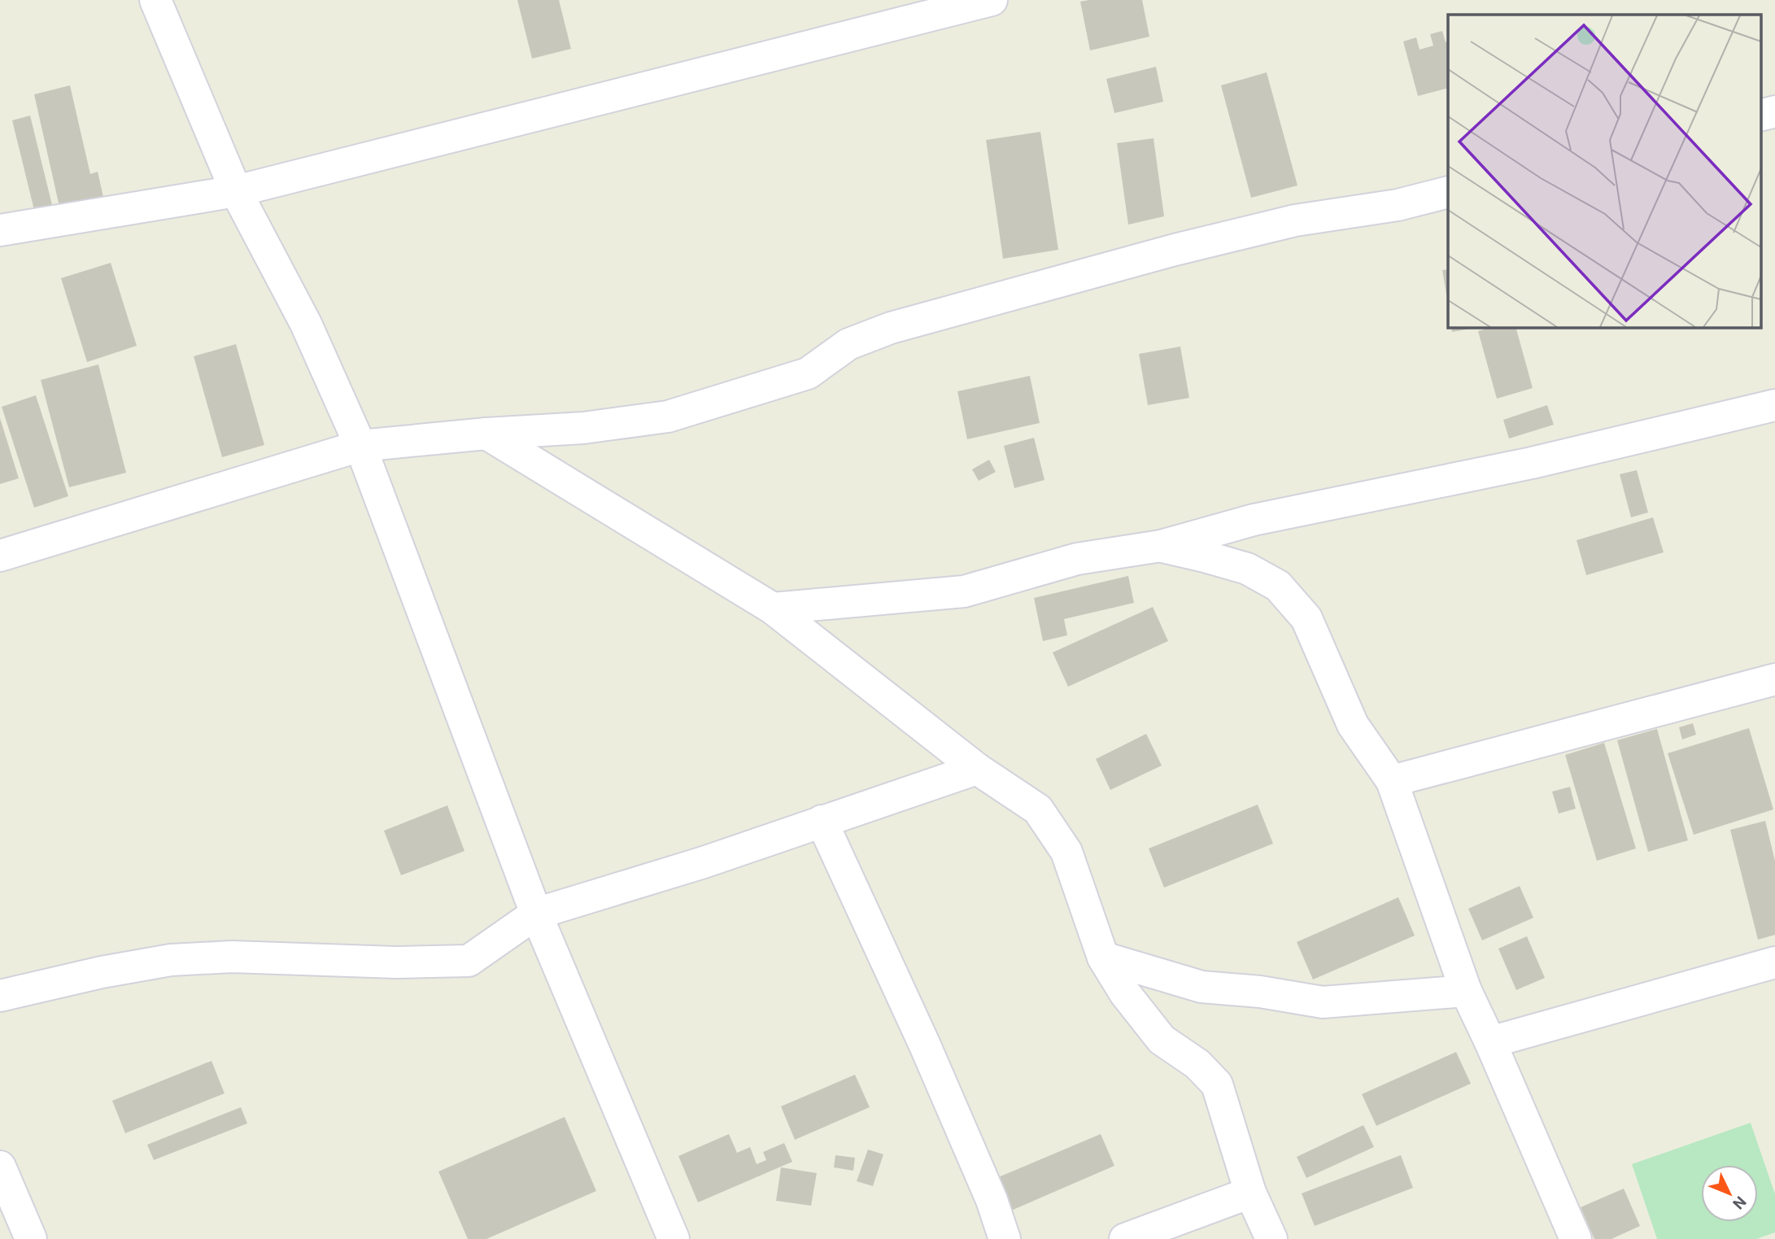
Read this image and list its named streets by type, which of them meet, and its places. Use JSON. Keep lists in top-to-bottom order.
{
  "north": "bottom right"
}
